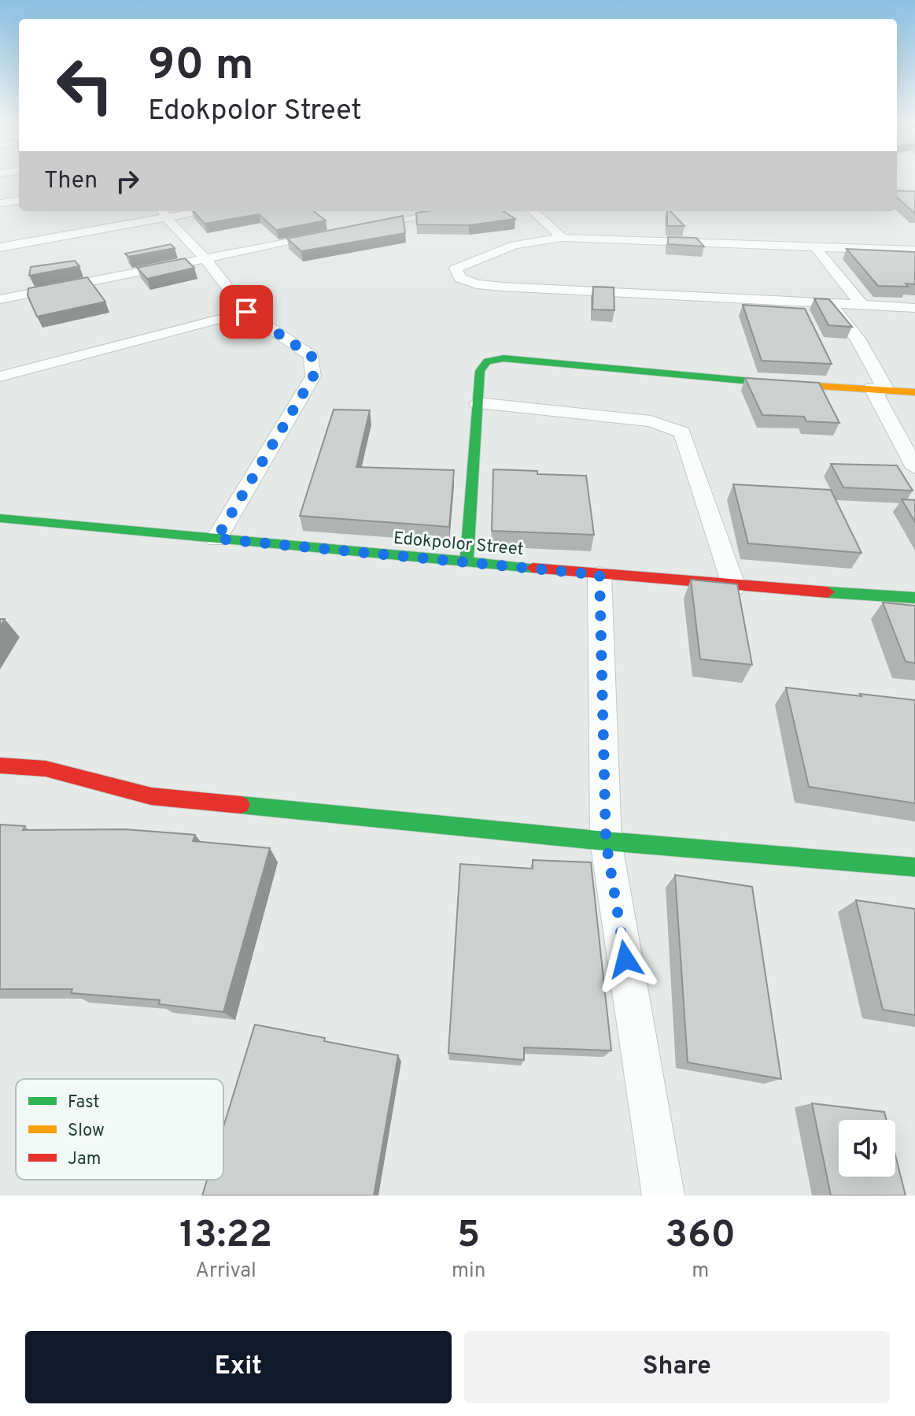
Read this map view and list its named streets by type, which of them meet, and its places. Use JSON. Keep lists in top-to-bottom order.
{
  "streets": {
    "street": ["Edokpolor Street"]
  },
  "legend": ["Fast", "Slow", "Jam"],
  "page": {
    "turn": ["90 m", "Edokpolor Street"],
    "then": "Then",
    "eta": [
      "13:22",
      "Arrival",
      "5",
      "min",
      "360",
      "m"
    ],
    "buttons": ["Exit", "Share"]
  }
}
